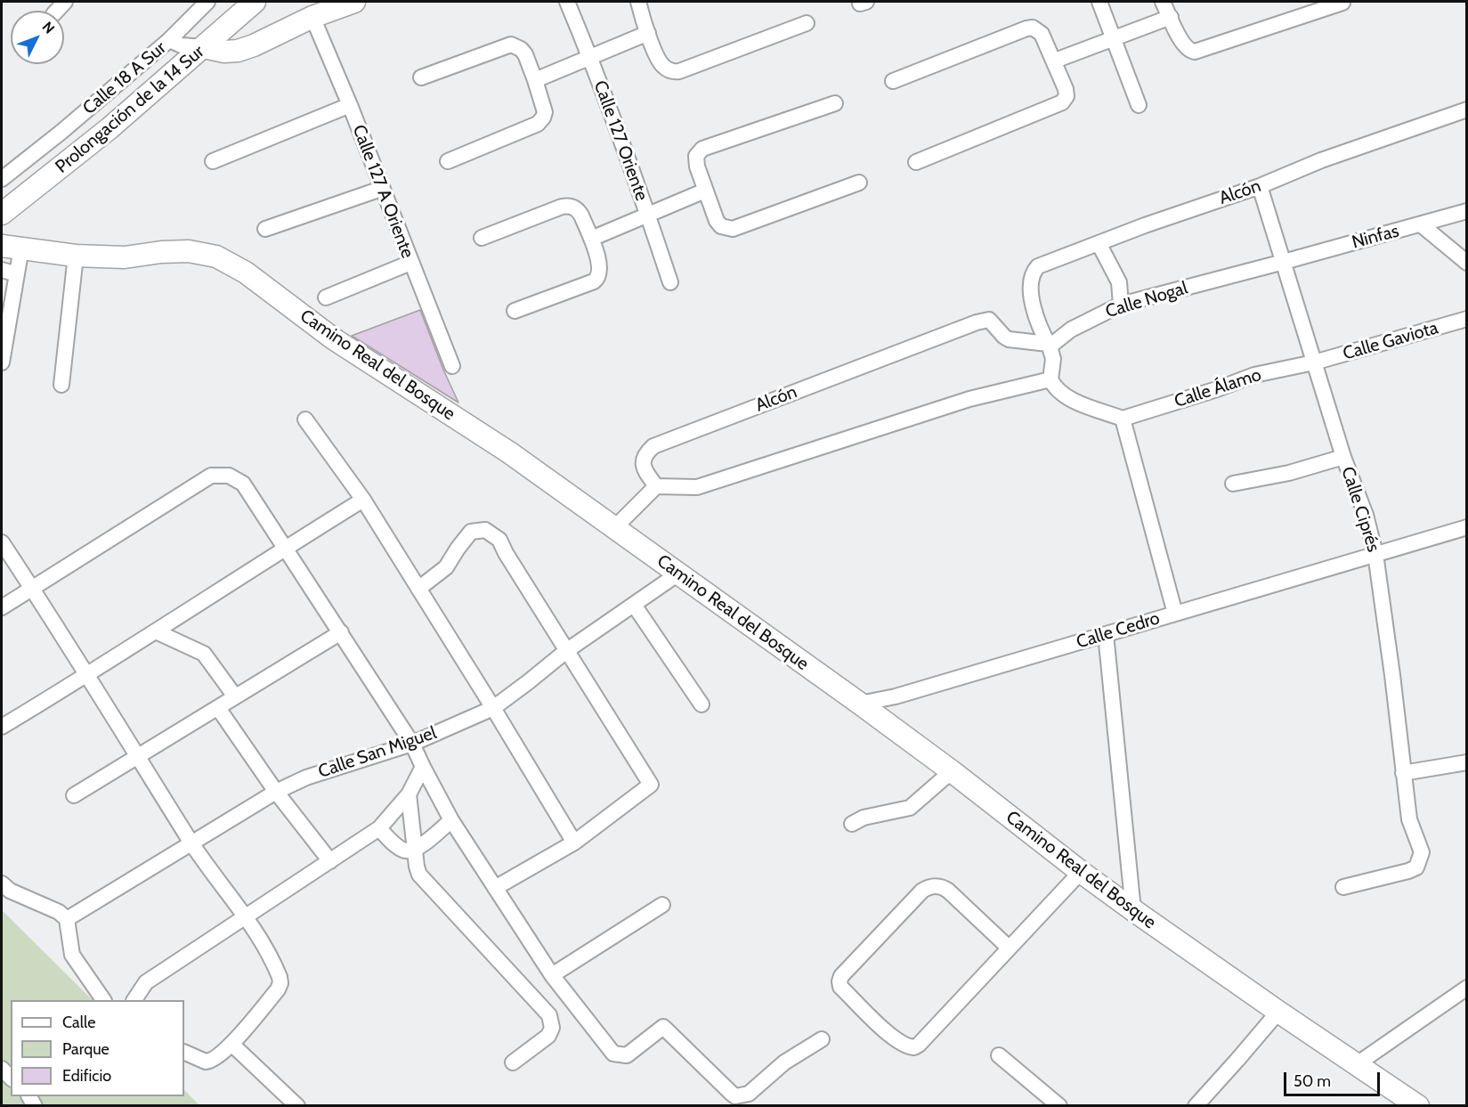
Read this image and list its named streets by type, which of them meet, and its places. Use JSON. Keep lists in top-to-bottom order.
{
  "streets": {
    "street": [
      "Calle 18 A Sur",
      "Prolongación de la 14 Sur",
      "Calle 127 Oriente",
      "Calle 127 A Oriente",
      "Alcón",
      "Ninfas",
      "Calle Nogal",
      "Calle Gaviota",
      "Camino Real del Bosque",
      "Calle Álamo",
      "Calle Ciprés",
      "Calle Cedro",
      "Calle San Miguel"
    ]
  },
  "crossings": [
    ["Calle 18 A Sur", "Prolongación de la 14 Sur"],
    ["Calle 18 A Sur", "Calle 127 A Oriente"],
    ["Alcón", "Calle Nogal"],
    ["Alcón", "Calle Ciprés"],
    ["Ninfas", "Calle Nogal"],
    ["Ninfas", "Calle Ciprés"],
    ["Calle Nogal", "Calle Ciprés"],
    ["Calle Gaviota", "Calle Álamo"],
    ["Calle Gaviota", "Calle Ciprés"],
    ["Camino Real del Bosque", "Calle Cedro"],
    ["Camino Real del Bosque", "Calle San Miguel"],
    ["Calle Álamo", "Calle Ciprés"],
    ["Calle Ciprés", "Calle Cedro"]
  ],
  "legend": ["Calle", "Parque", "Edificio"],
  "scale_bar": "50 m",
  "north": "top right"
}
